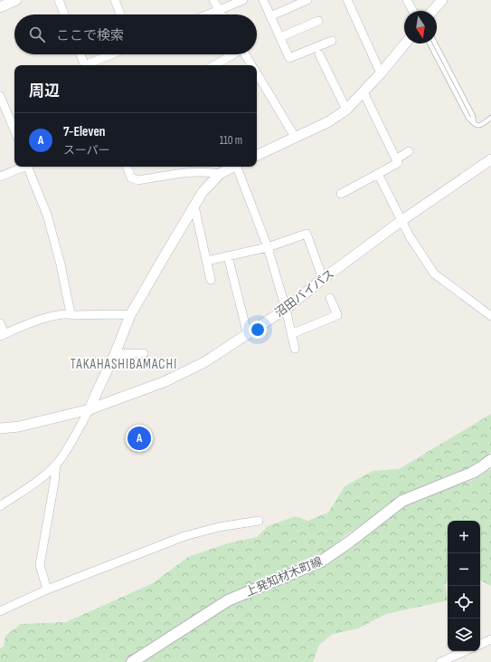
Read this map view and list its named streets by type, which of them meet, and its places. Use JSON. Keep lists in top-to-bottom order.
{
  "streets": {
    "main road": ["上発知材木町線"],
    "street": ["沼田バイパス"]
  },
  "districts": ["TAKAHASHIBAMACHI"],
  "north": "bottom",
  "page": {
    "search": "ここで検索",
    "heading": "周辺",
    "list": [
      {
        "mark": "A",
        "name": "7-Eleven",
        "note": "スーパー",
        "value": "110 m"
      }
    ],
    "pins": "A",
    "map_buttons": ["+", "−"]
  }
}
